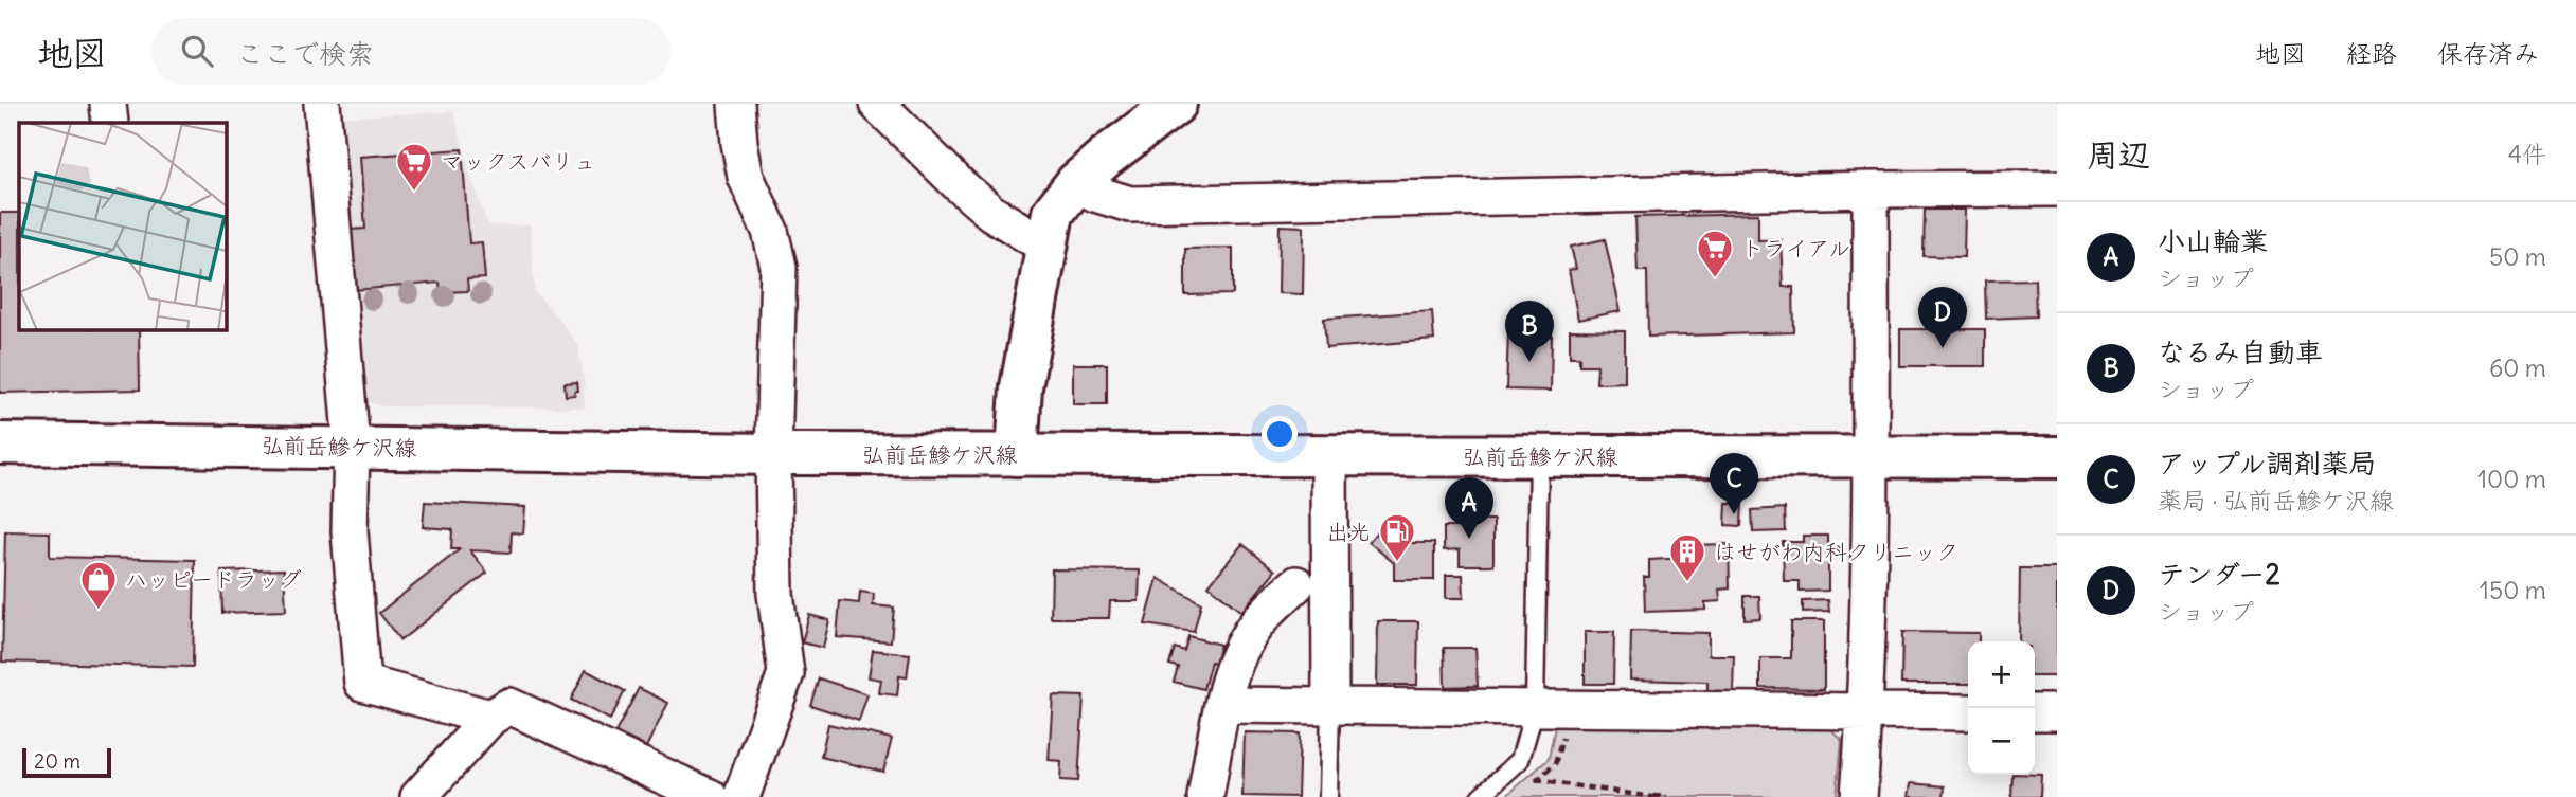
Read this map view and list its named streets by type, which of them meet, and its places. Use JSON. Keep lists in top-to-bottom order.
{
  "streets": {
    "main road": ["弘前岳鰺ケ沢線"]
  },
  "places": {
    "supermarket": ["マックスバリュ", "トライアル"],
    "fuel station": ["出光"],
    "building": ["はせがわ内科クリニック"],
    "shop": ["ハッピードラッグ"]
  },
  "scale_bar": "20 m",
  "page": {
    "header": "地図",
    "search": "ここで検索",
    "nav": ["地図", "経路", "保存済み"],
    "heading": ["周辺", "4件"],
    "list": [
      {
        "mark": "A",
        "name": "小山輪業",
        "note": "ショップ",
        "value": "50 m"
      },
      {
        "mark": "B",
        "name": "なるみ自動車",
        "note": "ショップ",
        "value": "60 m"
      },
      {
        "mark": "C",
        "name": "アップル調剤薬局",
        "note": "薬局 · 弘前岳鰺ケ沢線",
        "value": "100 m"
      },
      {
        "mark": "D",
        "name": "テンダー2",
        "note": "ショップ",
        "value": "150 m"
      }
    ],
    "pins": [
      "D",
      "B",
      "C",
      "A"
    ],
    "map_buttons": ["+", "−"],
    "scale": "20 m"
  }
}
